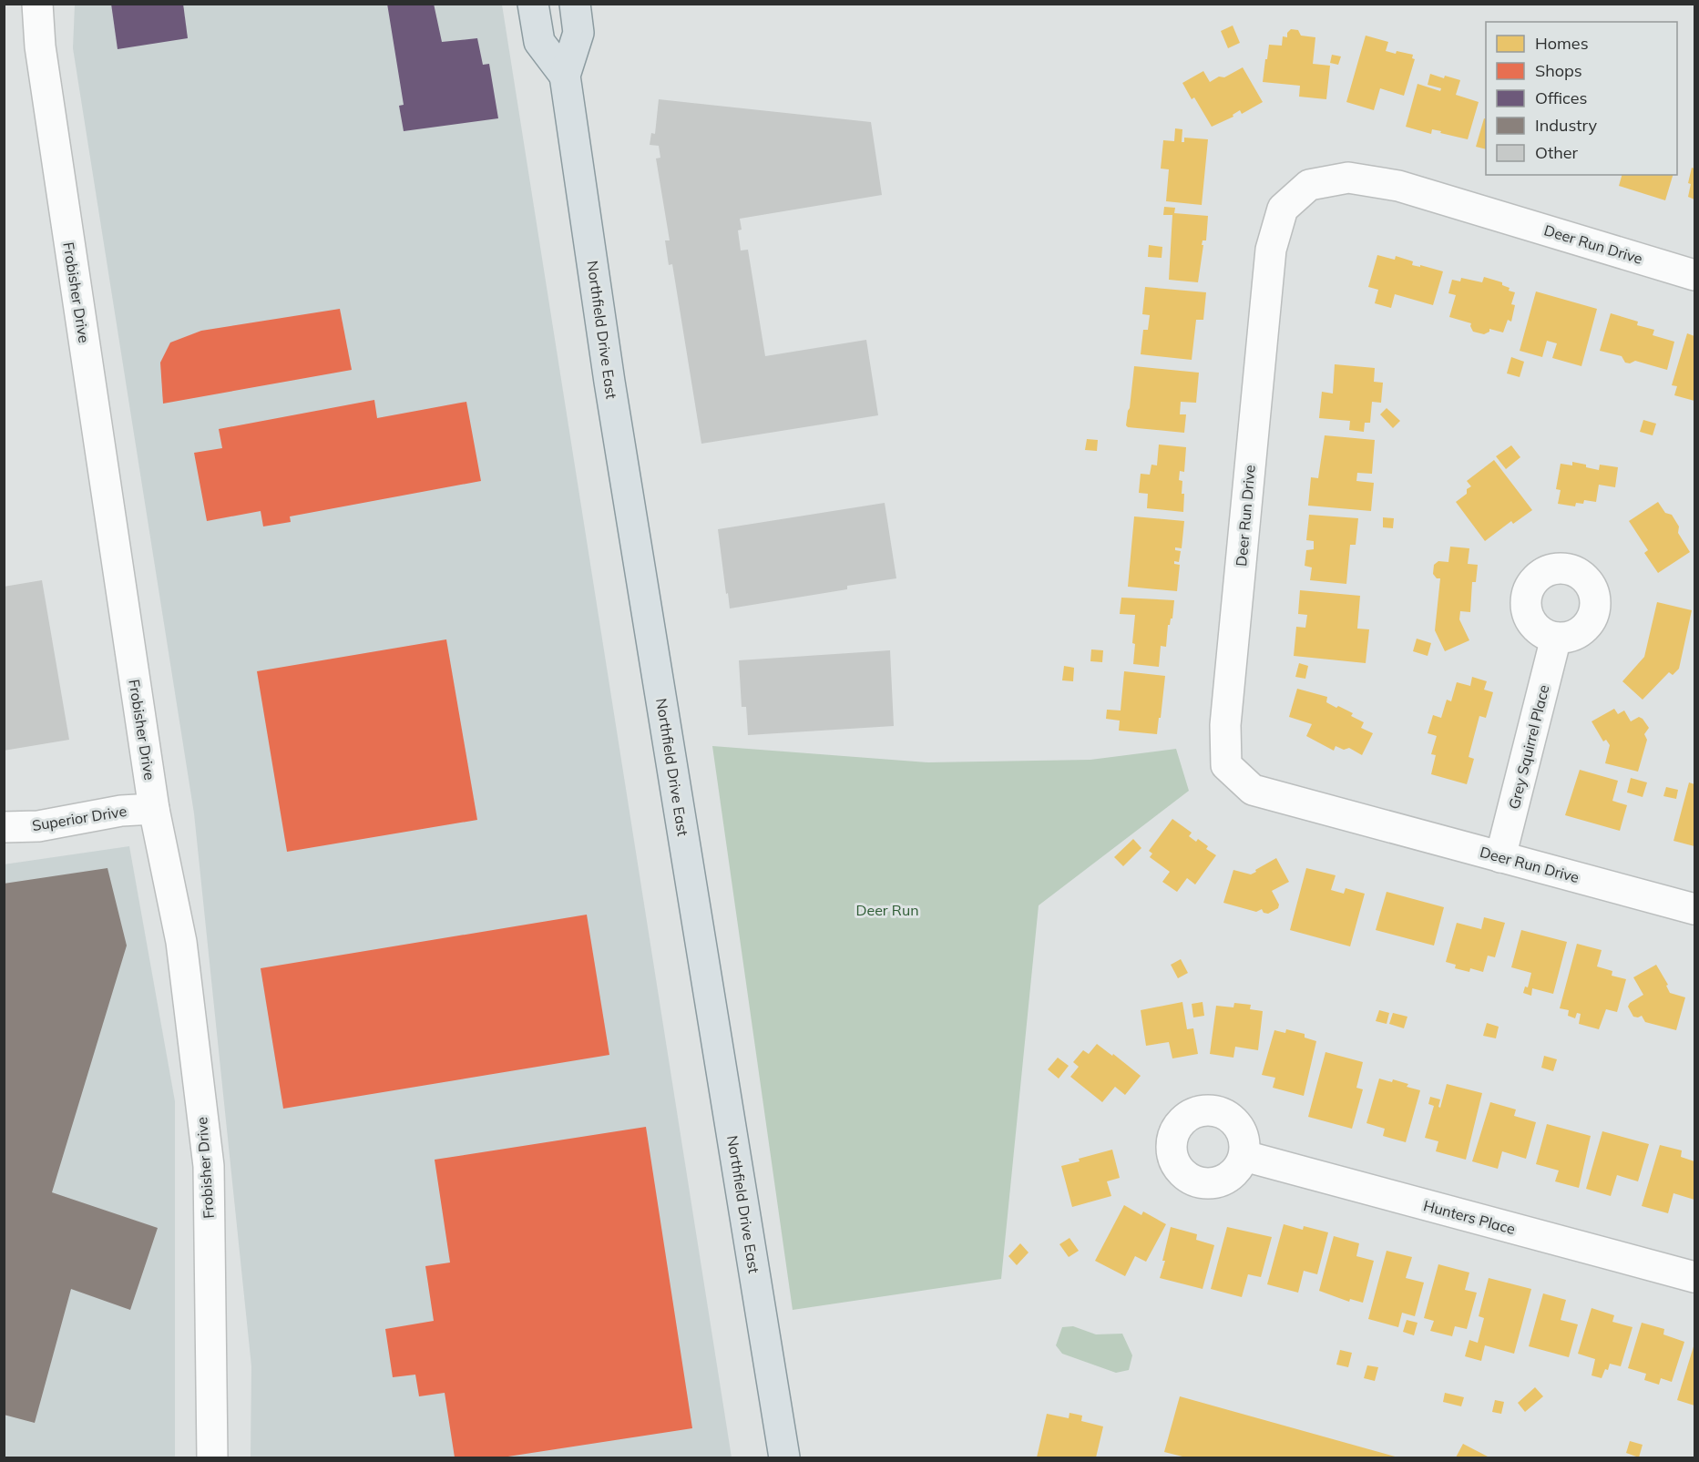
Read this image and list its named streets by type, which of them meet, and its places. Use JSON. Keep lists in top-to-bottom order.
{
  "streets": {
    "main road": ["Northfield Drive East"],
    "street": [
      "Deer Run Drive",
      "Frobisher Drive",
      "Grey Squirrel Place",
      "Superior Drive",
      "Hunters Place"
    ]
  },
  "crossings": [
    ["Deer Run Drive", "Grey Squirrel Place"],
    ["Frobisher Drive", "Superior Drive"]
  ],
  "parks": ["Deer Run"],
  "legend": [
    "Homes",
    "Shops",
    "Offices",
    "Industry",
    "Other"
  ]
}
